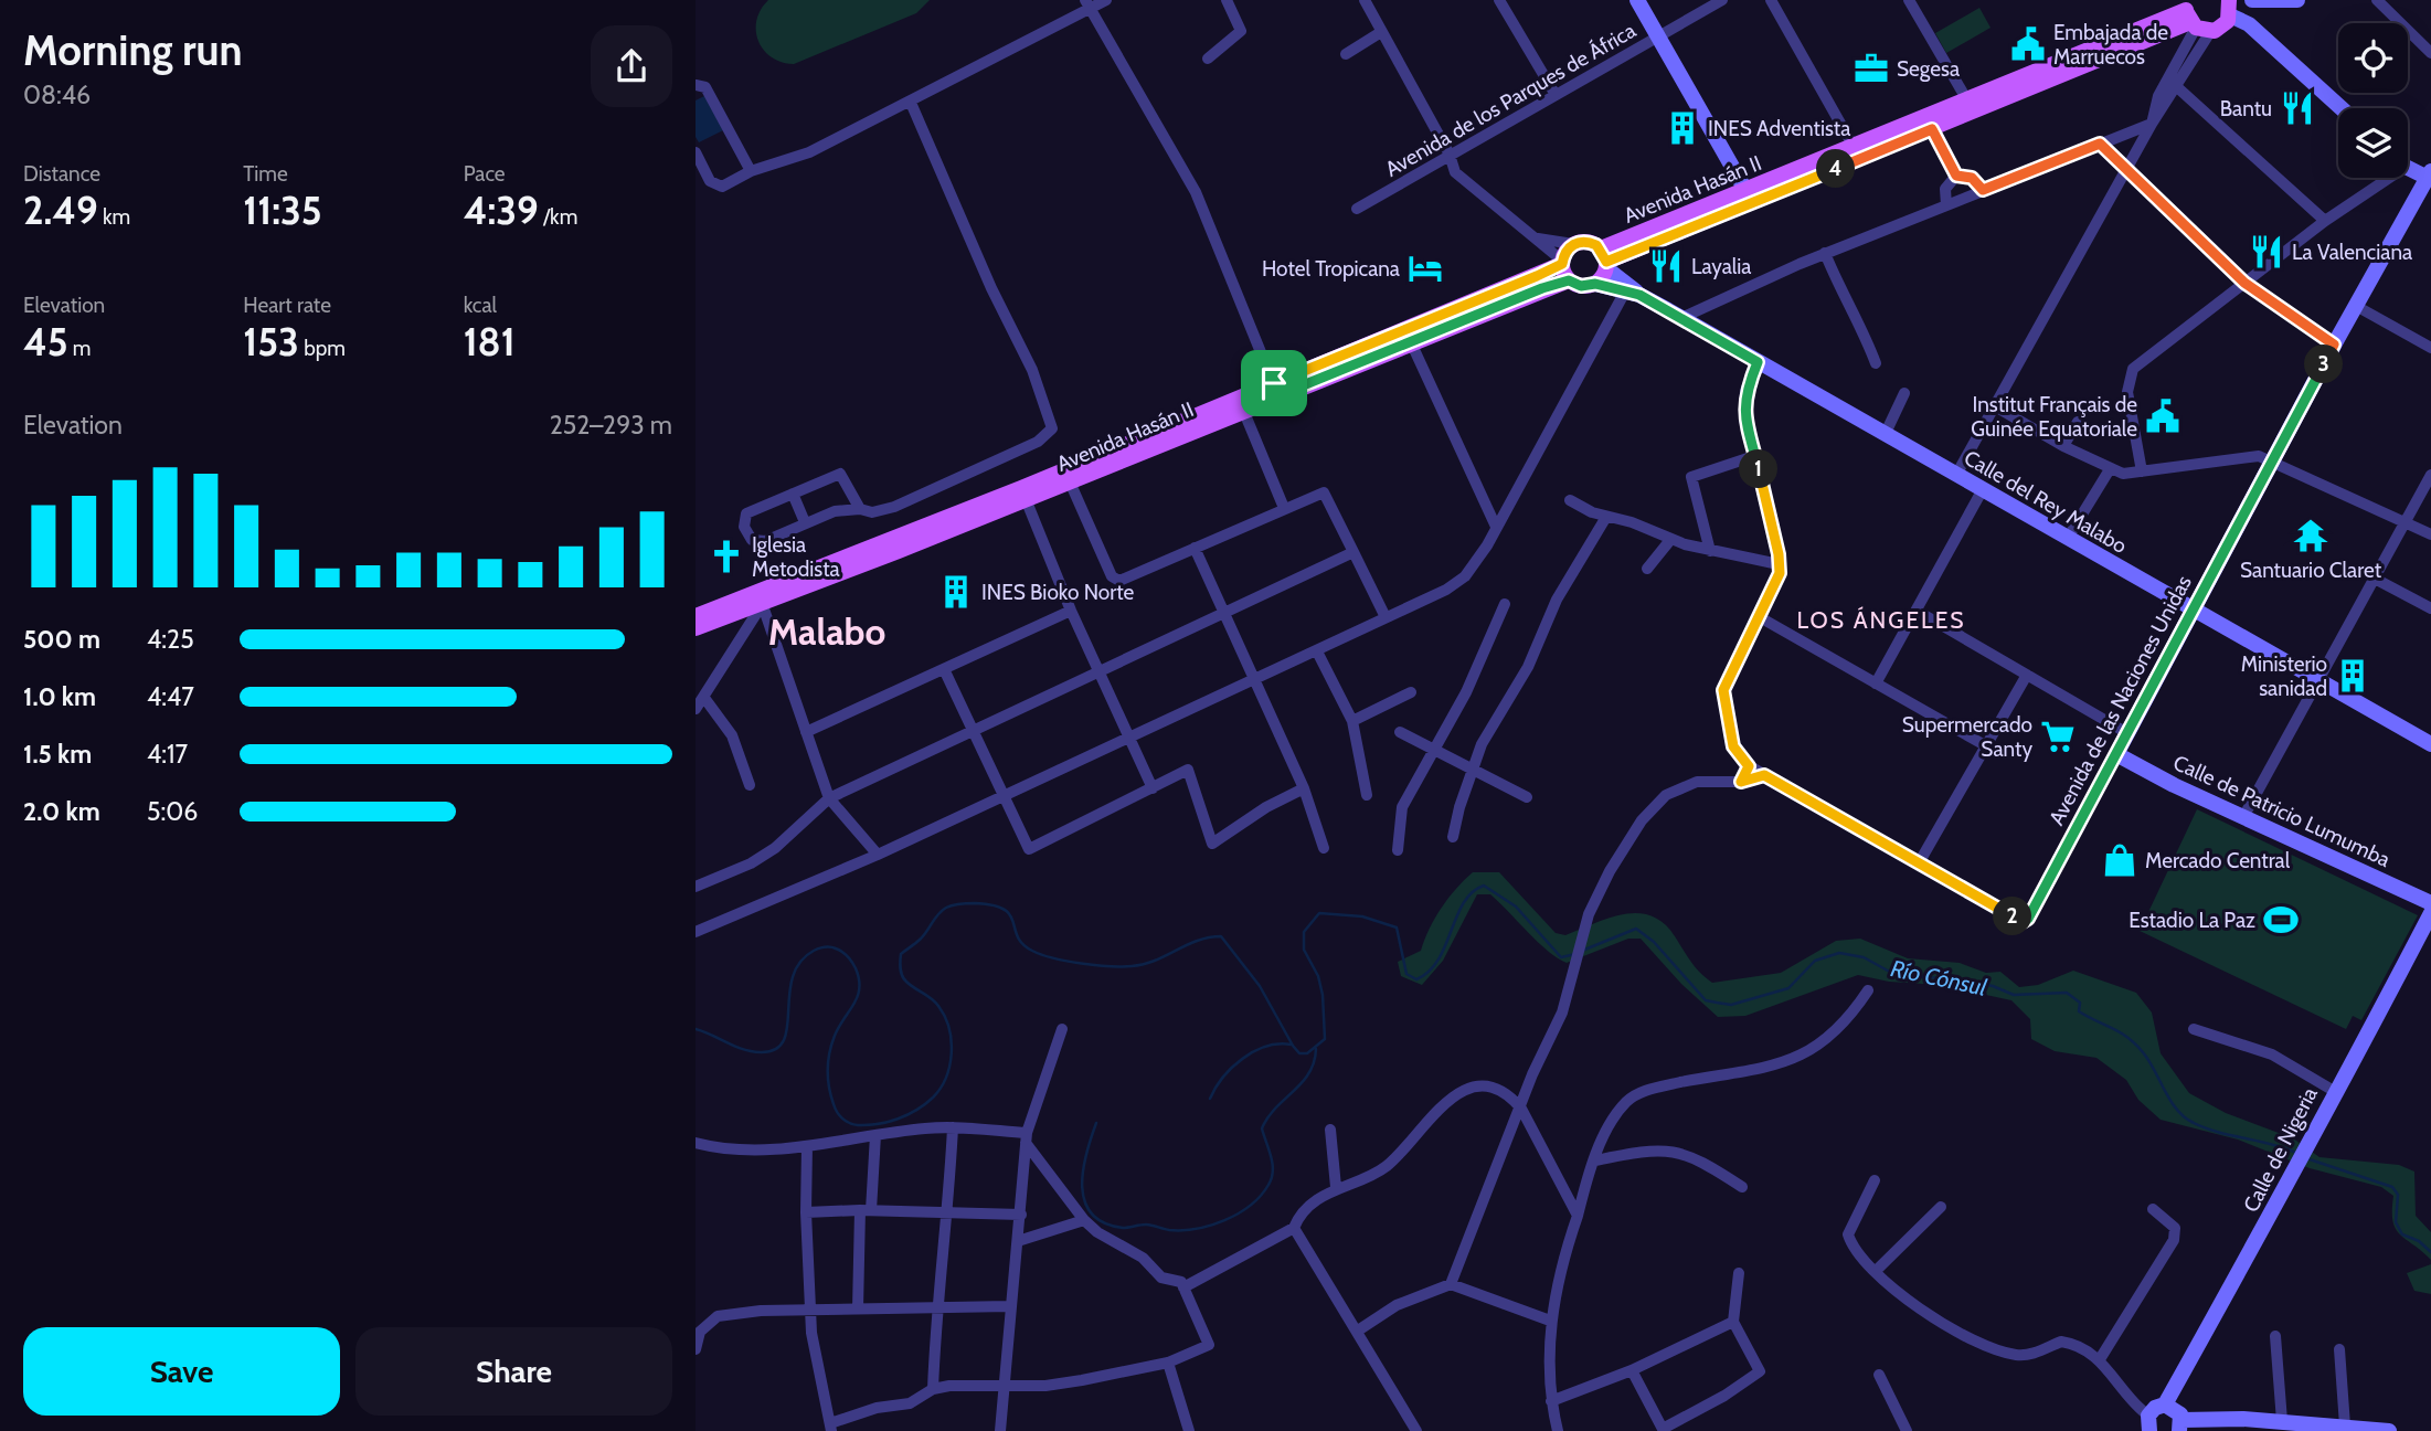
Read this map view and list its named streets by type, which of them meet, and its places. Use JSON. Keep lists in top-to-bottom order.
{
  "streets": {
    "main road": ["Avenida Hasán II"],
    "street": [
      "Avenida de los Parques de África",
      "Calle del Rey Malabo",
      "Avenida de las Naciones Unidas",
      "Calle de Patricio Lumumba",
      "Calle de Nigeria"
    ]
  },
  "crossings": [
    ["Avenida Hasán II", "Calle del Rey Malabo"],
    ["Calle del Rey Malabo", "Avenida de las Naciones Unidas"],
    ["Avenida de las Naciones Unidas", "Calle de Patricio Lumumba"]
  ],
  "districts": ["LOS ÁNGELES", "Malabo"],
  "water": ["Río Cónsul"],
  "places": {
    "public building": ["Embajada de Marruecos", "Institut Français de Guinée Equatoriale"],
    "office": ["Segesa"],
    "restaurant": ["Bantu", "La Valenciana", "Layalia"],
    "building": ["INES Adventista", "INES Bioko Norte", "Ministerio sanidad"],
    "hotel": ["Hotel Tropicana"],
    "temple": ["Santuario Claret"],
    "church": ["Iglesia Metodista"],
    "supermarket": ["Supermercado Santy"],
    "shop": ["Mercado Central"],
    "sports": ["Estadio La Paz"]
  },
  "page": {
    "heading": ["Morning run", "08:46"],
    "stats": [
      ["Distance", "2.49 km"],
      ["Time", "11:35"],
      ["Pace", "4:39 /km"],
      ["Elevation", "45 m"],
      ["Heart rate", "153 bpm"],
      ["kcal", "181"]
    ],
    "pins": [
      "4",
      "3",
      "1",
      "2"
    ],
    "chart": ["Elevation", "252–293 m"],
    "list": [
      {
        "name": "500 m",
        "note": "4:25"
      },
      {
        "name": "1.0 km",
        "note": "4:47"
      },
      {
        "name": "1.5 km",
        "note": "4:17"
      },
      {
        "name": "2.0 km",
        "note": "5:06"
      }
    ],
    "buttons": ["Save", "Share"]
  }
}
